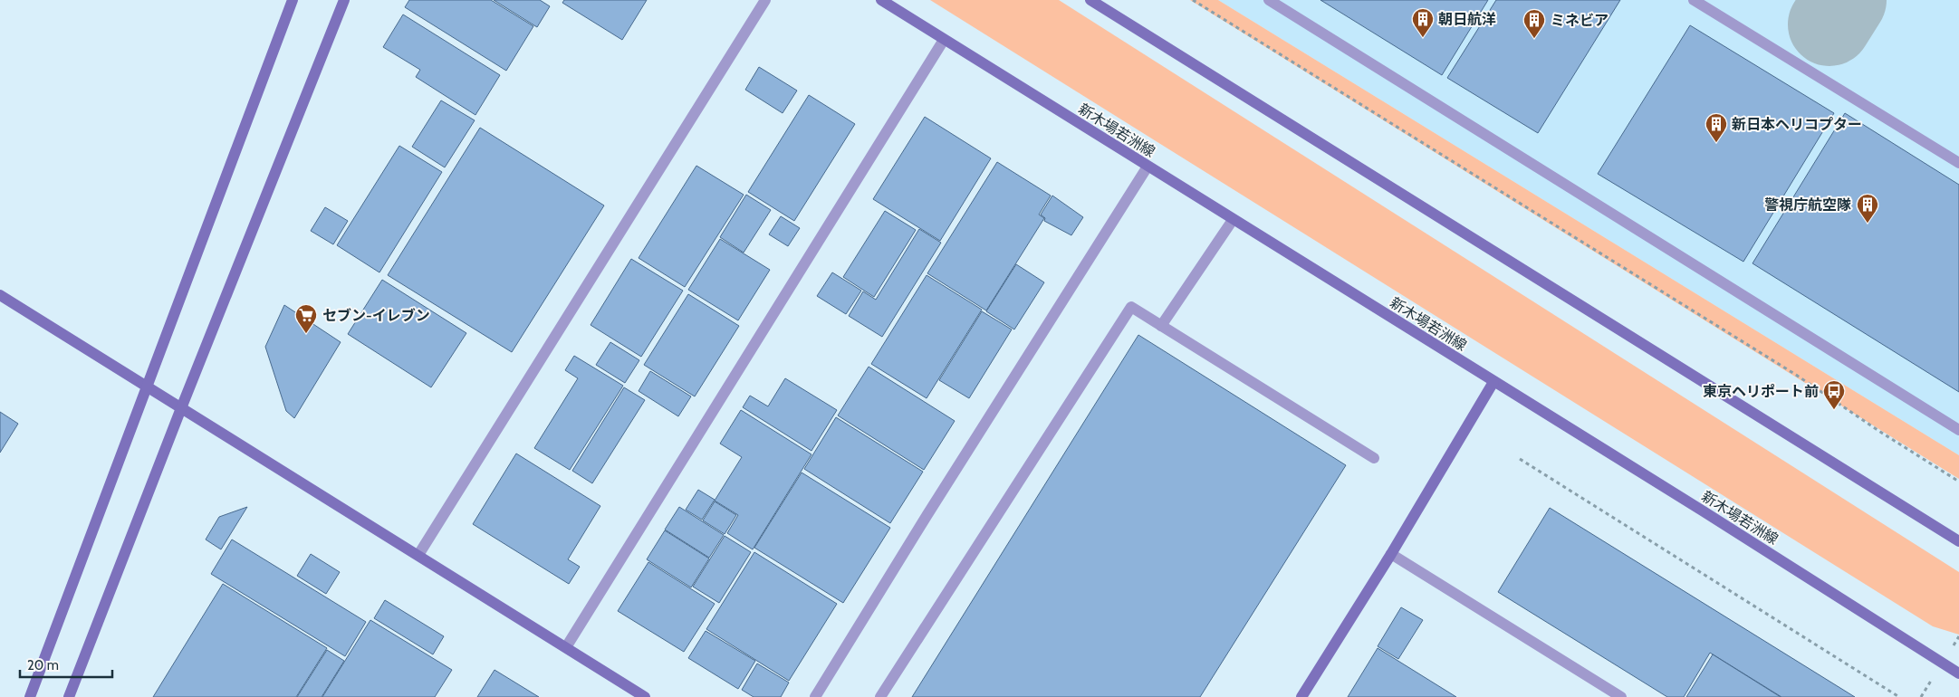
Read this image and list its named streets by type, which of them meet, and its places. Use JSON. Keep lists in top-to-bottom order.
{
  "streets": {
    "street": ["新木場若洲線"]
  },
  "places": {
    "building": [
      "朝日航洋",
      "ミネビア",
      "新日本ヘリコプター",
      "警視庁航空隊"
    ],
    "supermarket": ["セブン-イレブン"],
    "bus stop": ["東京ヘリポート前"]
  },
  "scale_bar": "20 m"
}
